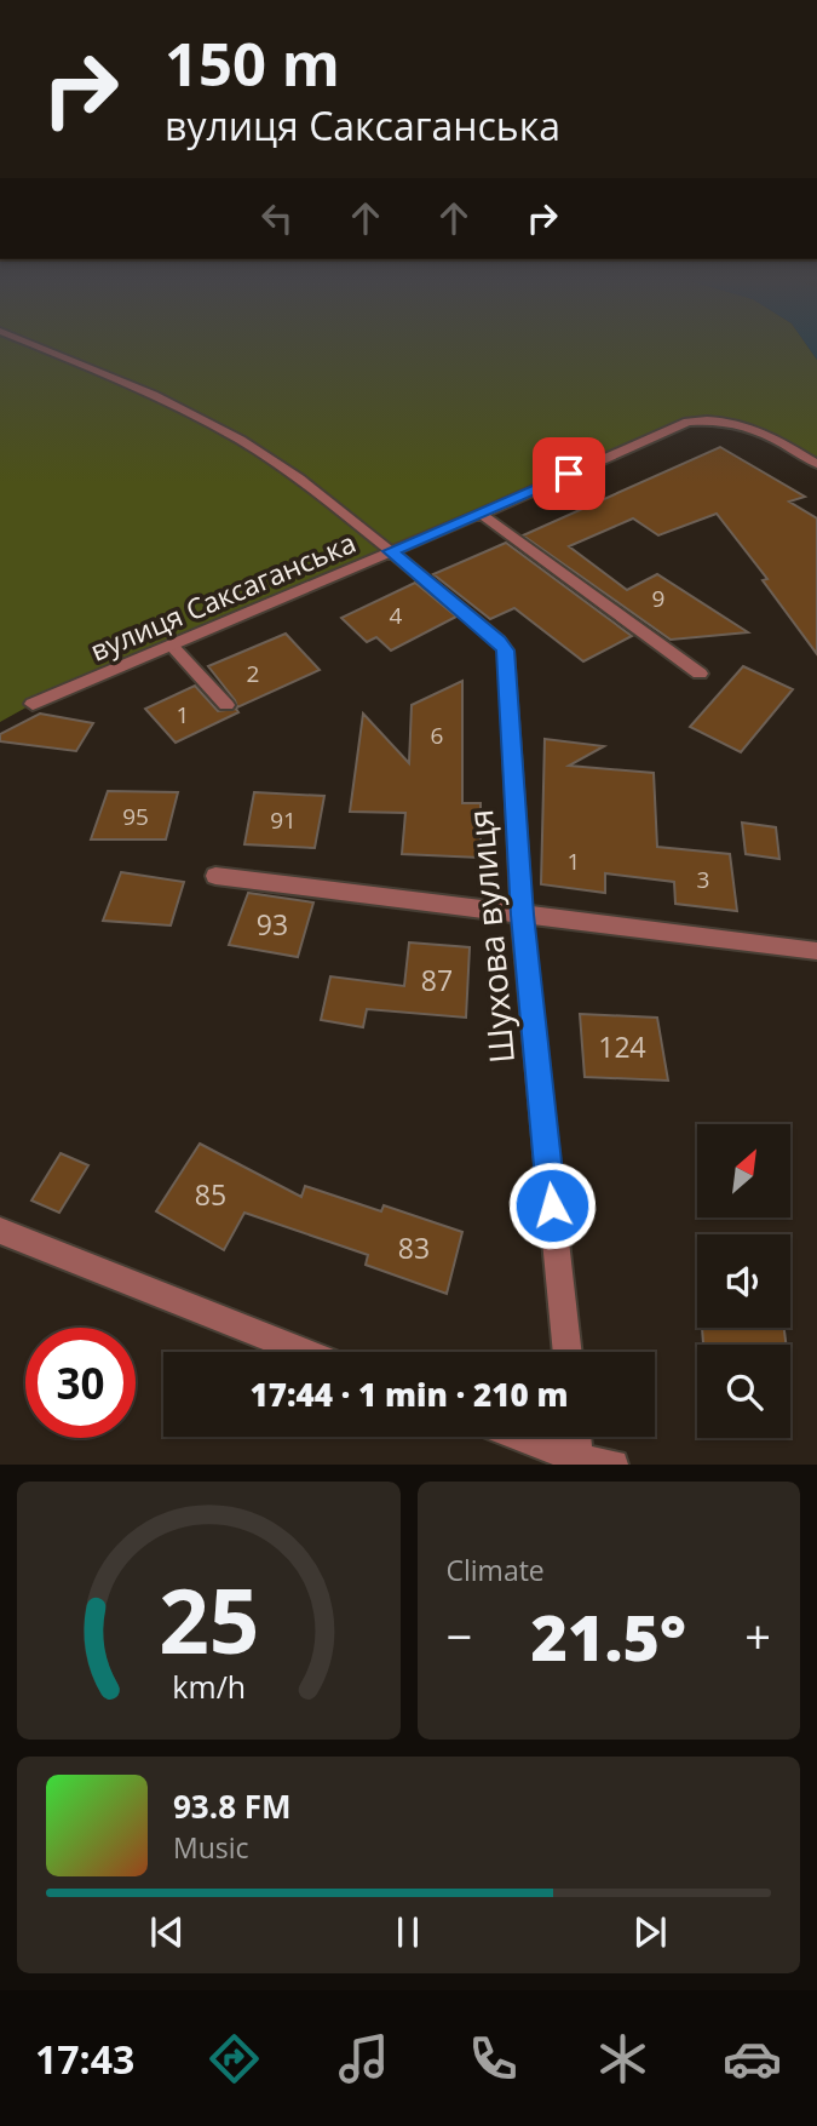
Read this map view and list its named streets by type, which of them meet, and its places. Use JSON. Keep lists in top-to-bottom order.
{
  "streets": {
    "street": ["вулиця Саксаганська", "Шухова вулиця"]
  },
  "crossings": [
    ["вулиця Саксаганська", "Шухова вулиця"]
  ],
  "house_numbers": [
    "9",
    "4",
    "2",
    "1",
    "6",
    "95",
    "91",
    "1",
    "3",
    "93",
    "87",
    "124",
    "85",
    "83"
  ],
  "north": "top right",
  "page": {
    "turn": ["150 m", "вулиця Саксаганська"],
    "limit": "30",
    "trip": "17:44 · 1 min · 210 m",
    "tile": "Climate",
    "heat": ["−", "21.5°", "+"],
    "song": ["93.8 FM", "Music"],
    "tabs": "17:43",
    "gauge": ["25", "km/h"]
  }
}
